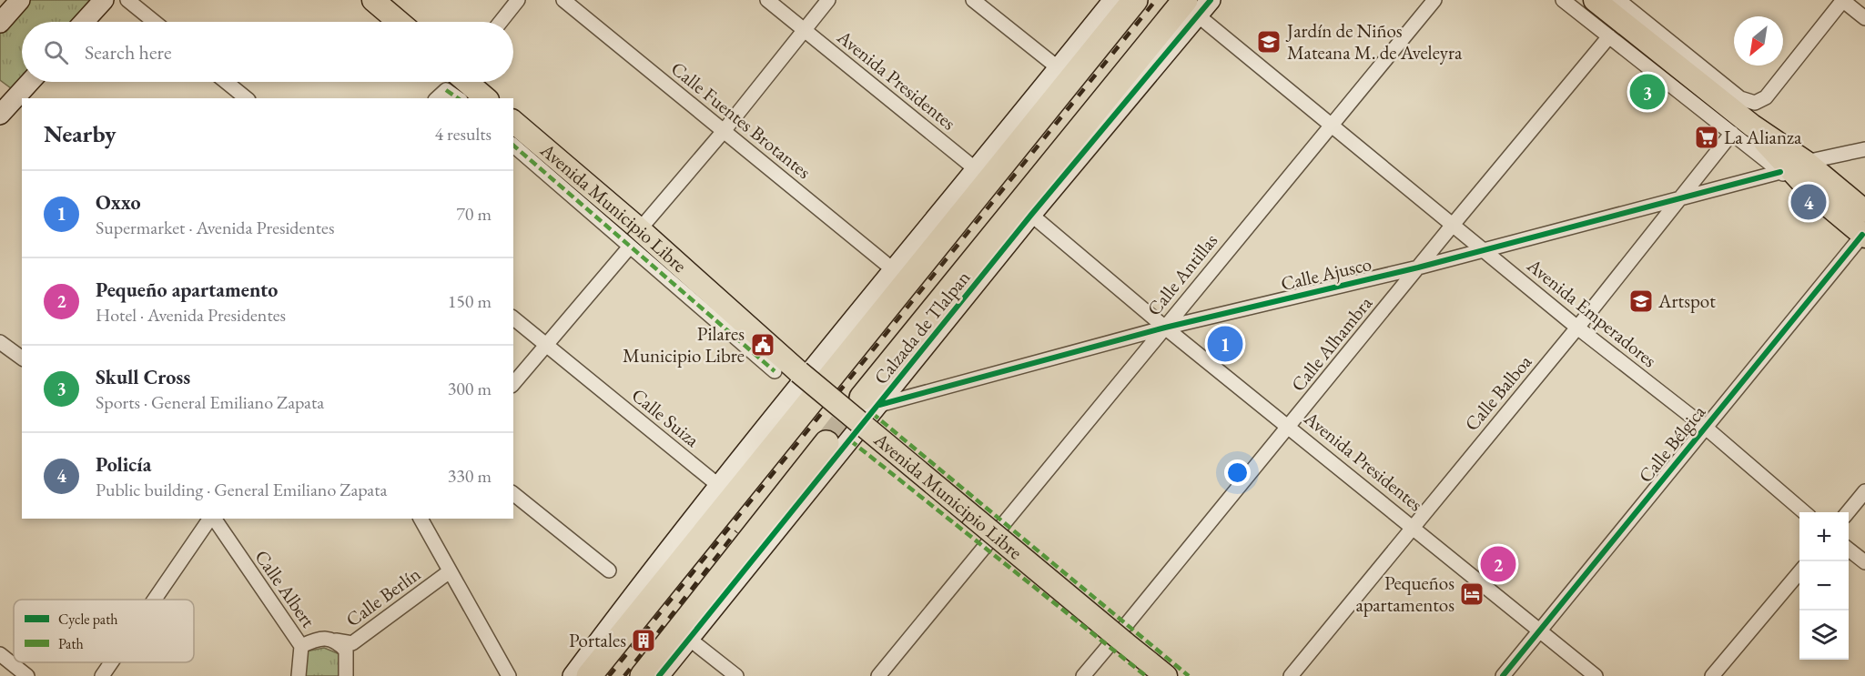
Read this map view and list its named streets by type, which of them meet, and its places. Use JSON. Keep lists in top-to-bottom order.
{
  "streets": {
    "highway": ["Calzada de Tlalpan"],
    "main road": ["Avenida Municipio Libre"],
    "street": [
      "Avenida Presidentes",
      "Calle Fuentes Brotantes",
      "Calle Ajusco",
      "Calle Antillas",
      "Avenida Emperadores",
      "Calle Alhambra",
      "Calle Balboa",
      "Calle Suiza",
      "Calle Bélgica",
      "Calle Albert",
      "Calle Berlín"
    ]
  },
  "crossings": [
    ["Avenida Presidentes", "Calle Ajusco"],
    ["Avenida Presidentes", "Calle Antillas"],
    ["Avenida Presidentes", "Calzada de Tlalpan"],
    ["Avenida Presidentes", "Calle Alhambra"],
    ["Avenida Presidentes", "Calle Balboa"],
    ["Avenida Presidentes", "Calle Bélgica"],
    ["Avenida Municipio Libre", "Calle Alhambra"],
    ["Calle Ajusco", "Calle Antillas"],
    ["Calle Ajusco", "Avenida Emperadores"],
    ["Calle Ajusco", "Calzada de Tlalpan"],
    ["Calle Ajusco", "Calle Alhambra"],
    ["Calle Ajusco", "Calle Balboa"],
    ["Calle Antillas", "Avenida Emperadores"],
    ["Avenida Emperadores", "Calzada de Tlalpan"],
    ["Avenida Emperadores", "Calle Alhambra"],
    ["Avenida Emperadores", "Calle Balboa"],
    ["Avenida Emperadores", "Calle Bélgica"],
    ["Calle Albert", "Calle Berlín"]
  ],
  "places": {
    "school or university": ["Jardín de Niños Mateana M. de Aveleyra", "Artspot"],
    "supermarket": ["La Alianza"],
    "public building": ["Pilares Municipio Libre"],
    "hotel": ["Pequeños apartamentos"],
    "building": ["Portales"]
  },
  "legend": ["Cycle path", "Path"],
  "north": "bottom left",
  "page": {
    "search": "Search here",
    "pins": [
      "3",
      "4",
      "1",
      "2"
    ],
    "heading": ["Nearby", "4 results"],
    "list": [
      {
        "mark": "1",
        "name": "Oxxo",
        "note": "Supermarket · Avenida Presidentes",
        "value": "70 m"
      },
      {
        "mark": "2",
        "name": "Pequeño apartamento",
        "note": "Hotel · Avenida Presidentes",
        "value": "150 m"
      },
      {
        "mark": "3",
        "name": "Skull Cross",
        "note": "Sports · General Emiliano Zapata",
        "value": "300 m"
      },
      {
        "mark": "4",
        "name": "Policía",
        "note": "Public building · General Emiliano Zapata",
        "value": "330 m"
      }
    ],
    "map_buttons": ["+", "−"]
  }
}
